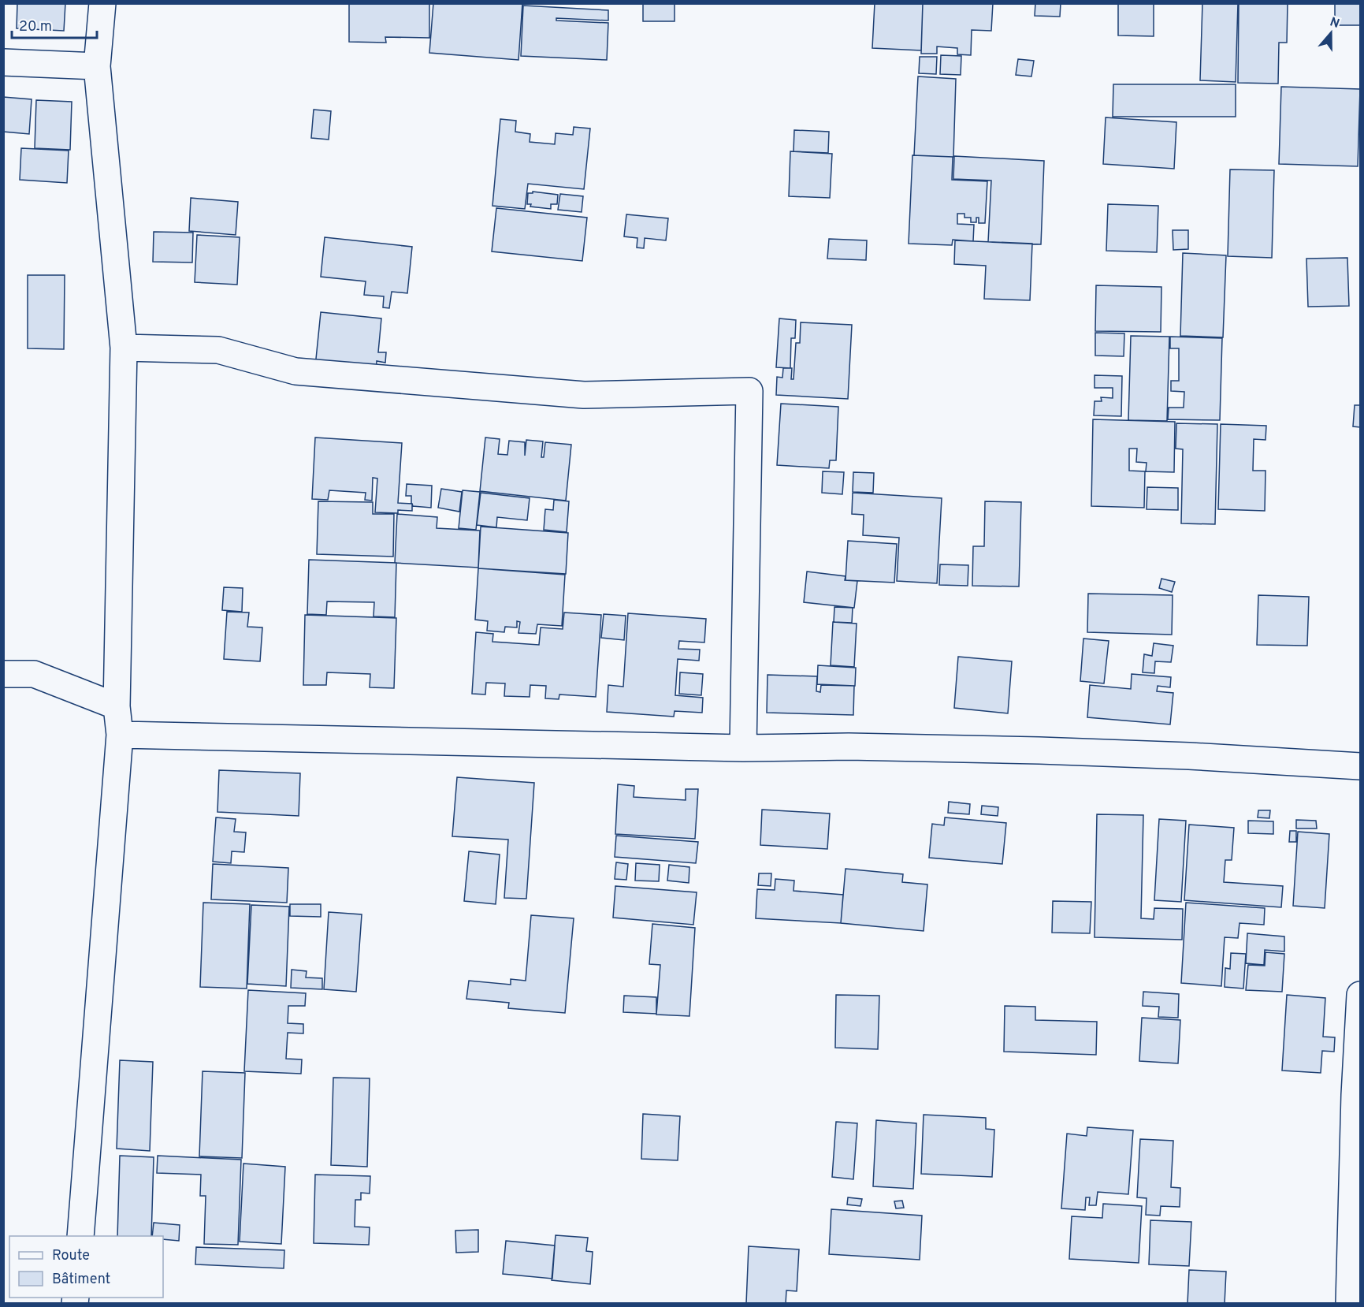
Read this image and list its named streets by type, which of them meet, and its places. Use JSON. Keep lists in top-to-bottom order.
{
  "legend": ["Route", "Bâtiment"],
  "scale_bar": "20 m",
  "north": "top"
}
